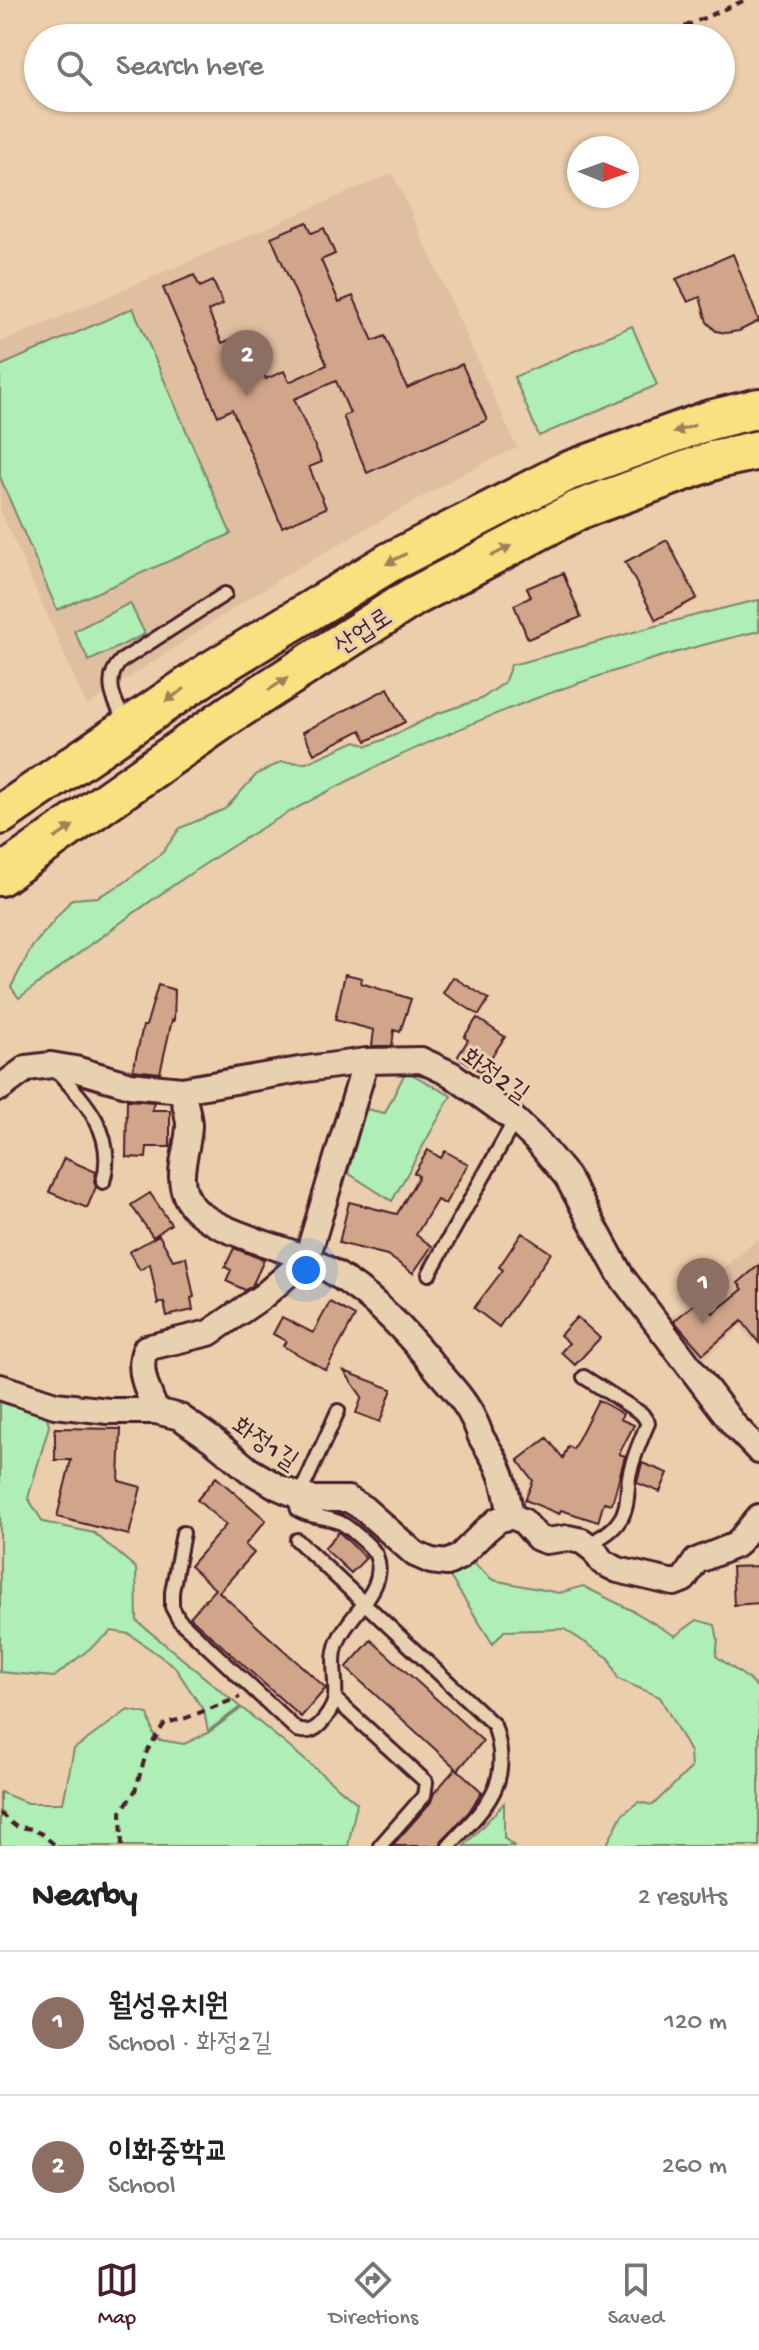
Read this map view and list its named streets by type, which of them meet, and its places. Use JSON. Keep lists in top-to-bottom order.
{
  "streets": {
    "main road": ["산업로"],
    "street": ["화정2길", "화정1길"]
  },
  "north": "right",
  "page": {
    "search": "Search here",
    "pins": ["2", "1"],
    "heading": ["Nearby", "2 results"],
    "list": [
      {
        "mark": "1",
        "name": "월성유치원",
        "note": "School · 화정2길",
        "value": "120 m"
      },
      {
        "mark": "2",
        "name": "이화중학교",
        "note": "School",
        "value": "260 m"
      }
    ],
    "nav": ["Map", "Directions", "Saved"]
  }
}
